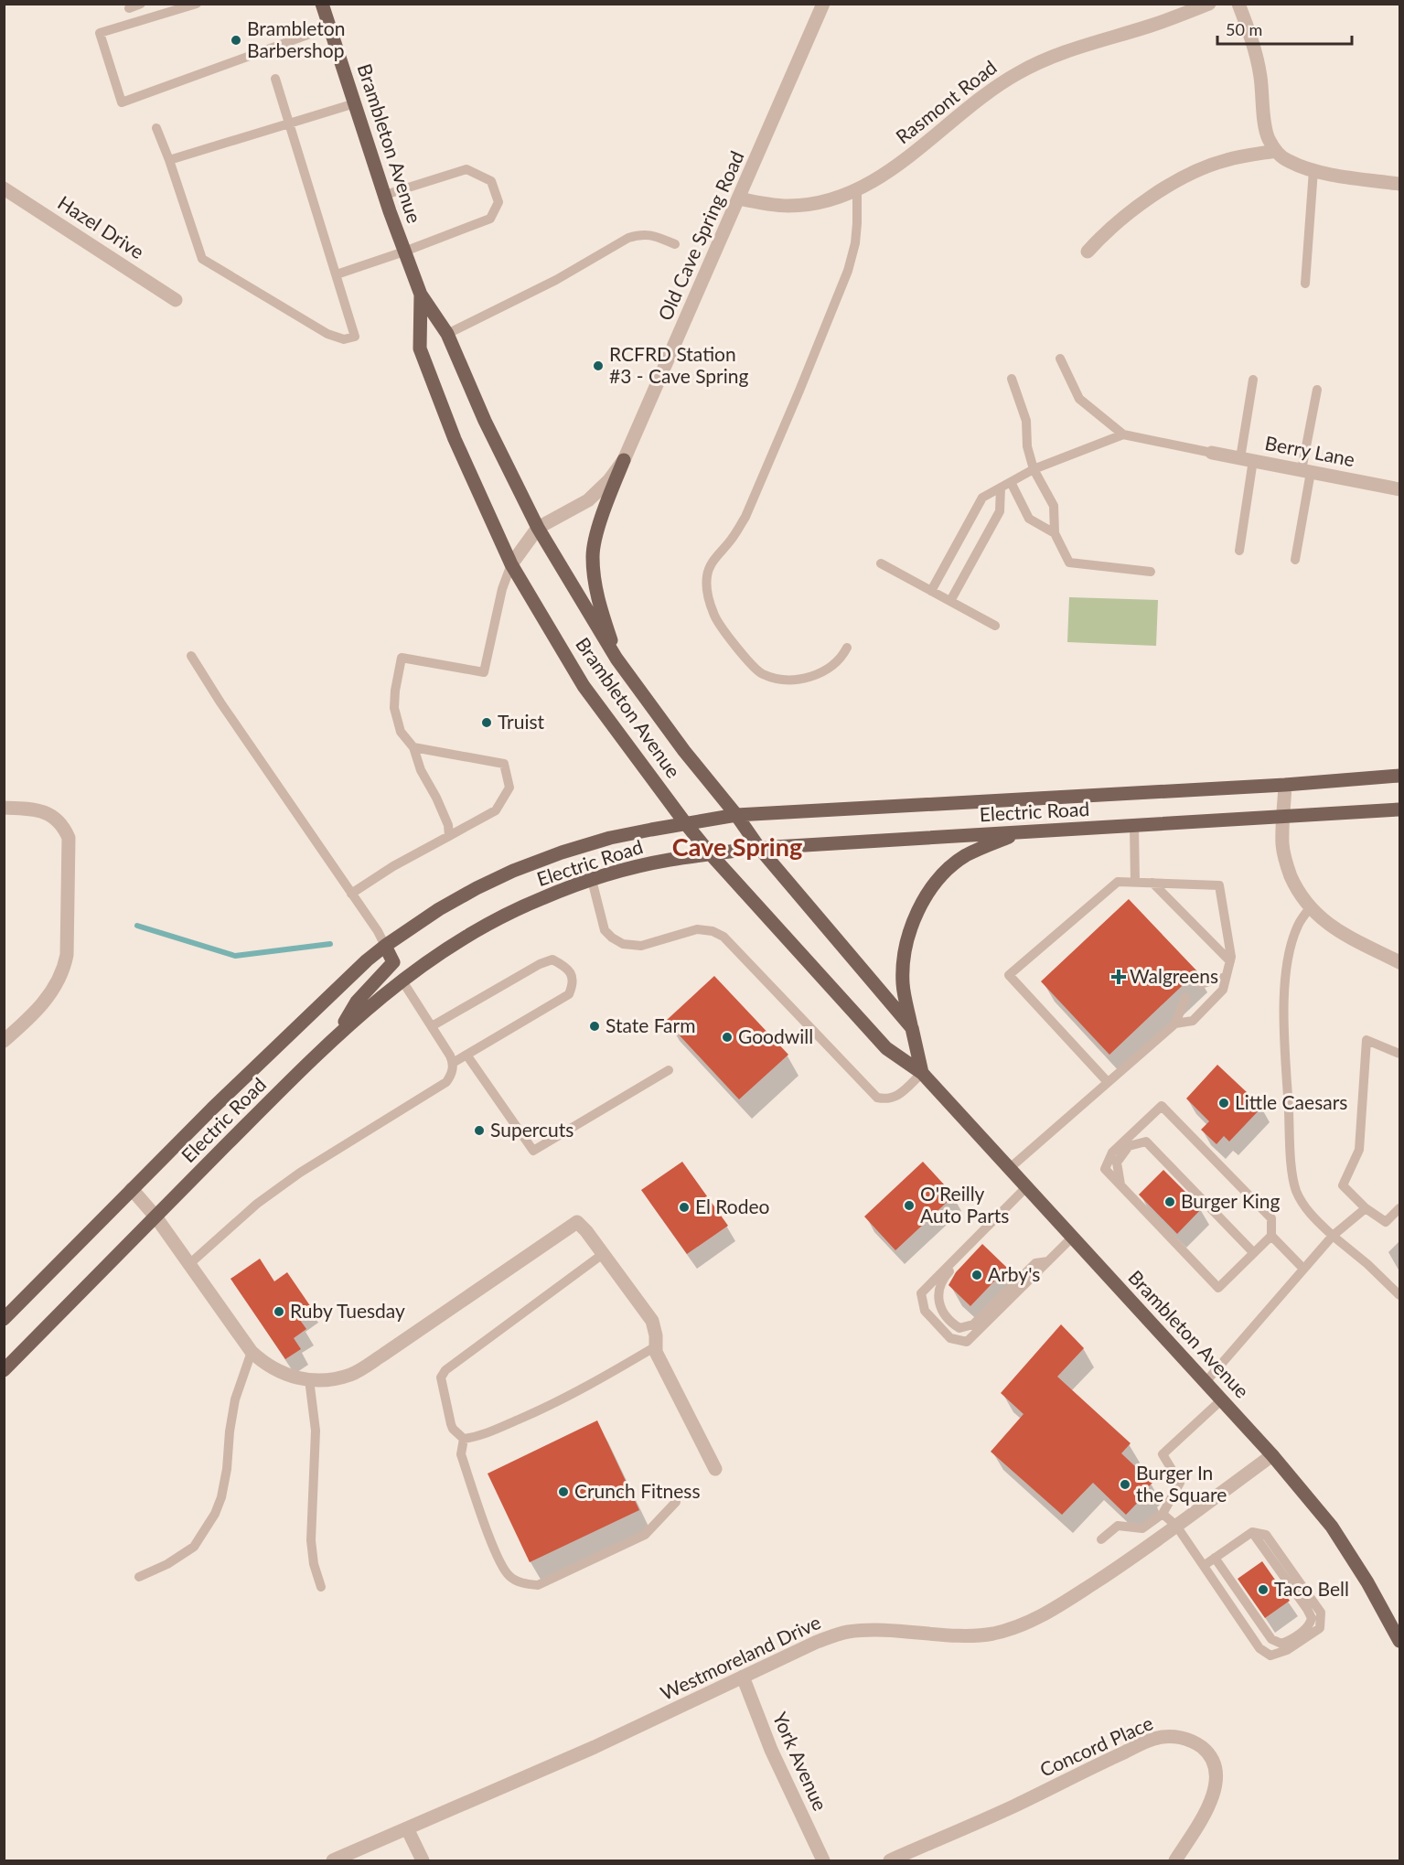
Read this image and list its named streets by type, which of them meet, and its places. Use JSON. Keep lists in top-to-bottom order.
{
  "streets": {
    "main road": ["Brambleton Avenue", "Electric Road"],
    "street": [
      "Rasmont Road",
      "Hazel Drive",
      "Old Cave Spring Road",
      "Berry Lane",
      "Westmoreland Drive",
      "Concord Place",
      "York Avenue"
    ]
  },
  "crossings": [
    ["Rasmont Road", "Old Cave Spring Road"],
    ["Brambleton Avenue", "Old Cave Spring Road"],
    ["Brambleton Avenue", "Electric Road"],
    ["Brambleton Avenue", "Westmoreland Drive"],
    ["Westmoreland Drive", "York Avenue"]
  ],
  "districts": ["Cave Spring"],
  "places": {
    "other": [
      "Brambleton Barbershop",
      "RCFRD Station #3 - Cave Spring",
      "Truist",
      "State Farm",
      "Goodwill",
      "Little Caesars",
      "Supercuts",
      "Burger King",
      "O'Reilly Auto Parts",
      "El Rodeo",
      "Arby's",
      "Ruby Tuesday",
      "Burger In the Square",
      "Crunch Fitness",
      "Taco Bell"
    ],
    "health": ["Walgreens"]
  },
  "scale_bar": "50 m"
}
